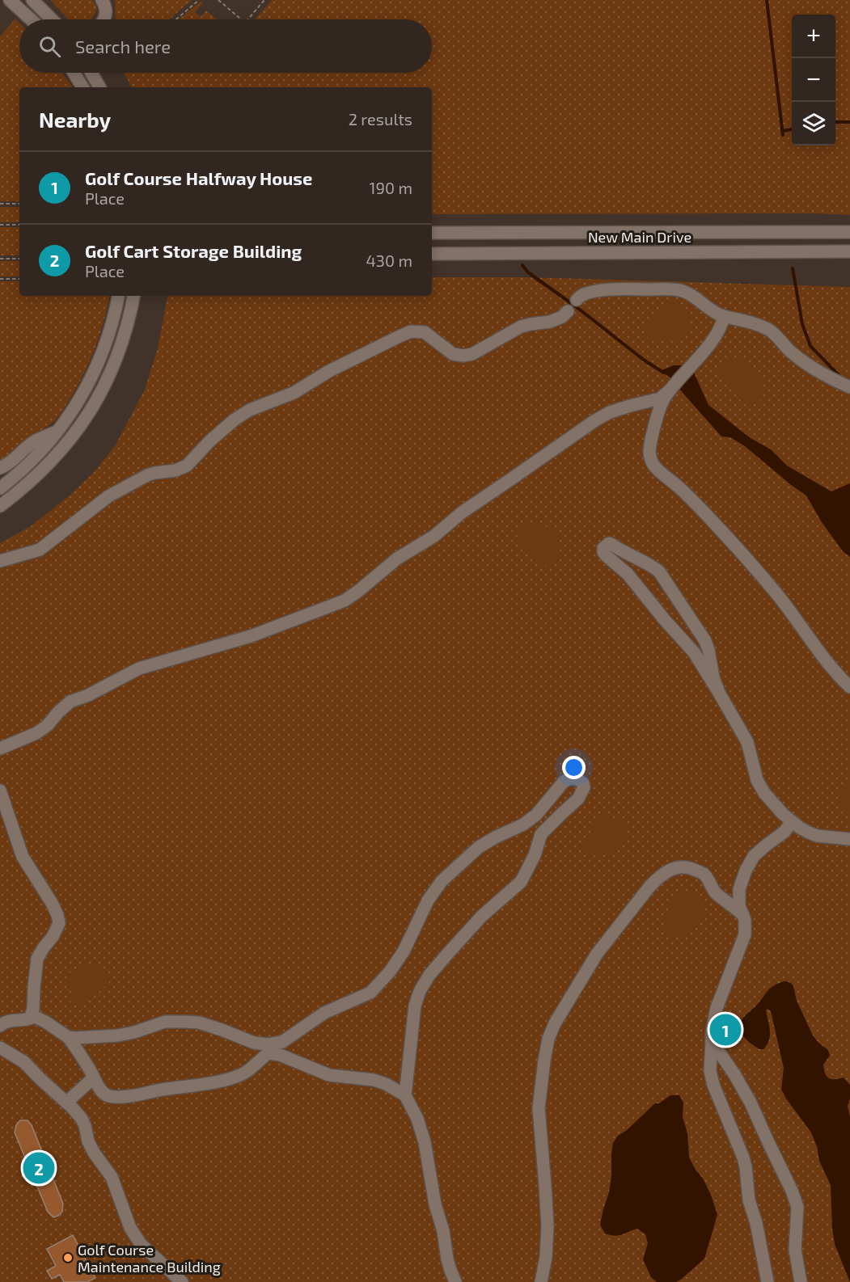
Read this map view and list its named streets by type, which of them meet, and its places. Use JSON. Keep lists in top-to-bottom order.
{
  "streets": {
    "street": ["New Main Drive"]
  },
  "places": ["Golf Course Maintenance Building"],
  "page": {
    "map_buttons": ["+", "−"],
    "search": "Search here",
    "heading": ["Nearby", "2 results"],
    "list": [
      {
        "mark": "1",
        "name": "Golf Course Halfway House",
        "note": "Place",
        "value": "190 m"
      },
      {
        "mark": "2",
        "name": "Golf Cart Storage Building",
        "note": "Place",
        "value": "430 m"
      }
    ],
    "pins": ["1", "2"]
  }
}
